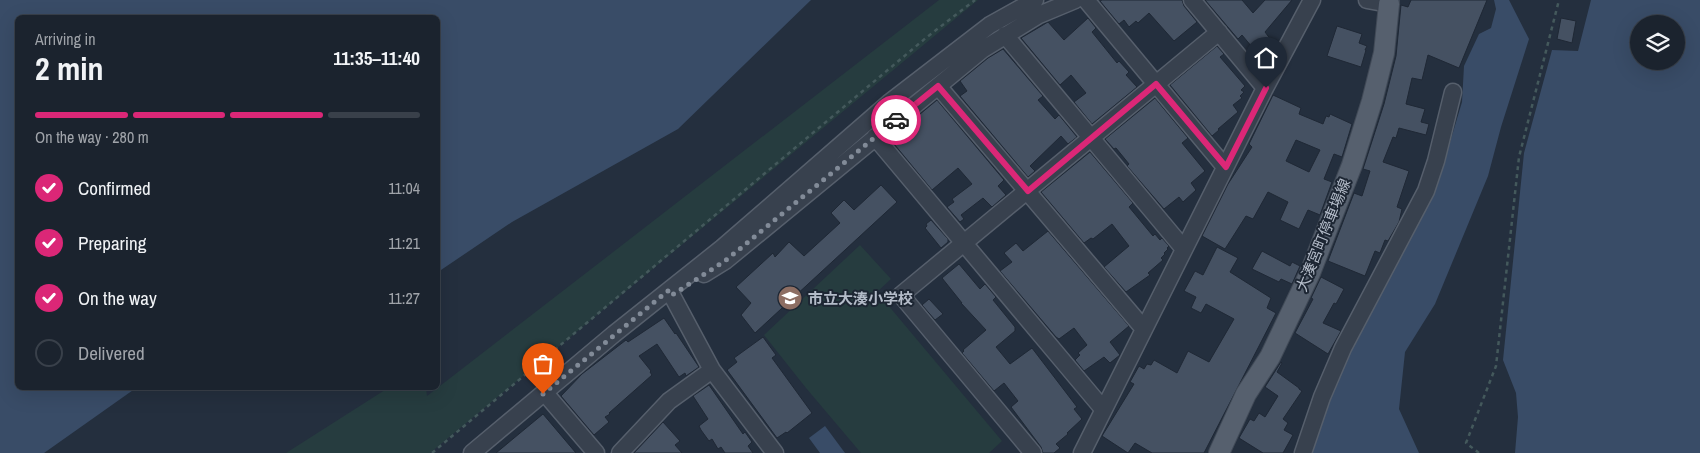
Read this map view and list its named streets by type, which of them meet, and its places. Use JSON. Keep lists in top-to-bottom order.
{
  "streets": {
    "main road": ["大湊宮町停車場線"]
  },
  "places": {
    "school or university": ["市立大湊小学校"]
  },
  "page": {
    "heading": ["2 min", "Arriving in", "11:35–11:40"],
    "bar": "On the way · 280 m",
    "list": [
      ["Confirmed", "11:04"],
      ["Preparing", "11:21"],
      ["On the way", "11:27"],
      "Delivered"
    ]
  }
}
